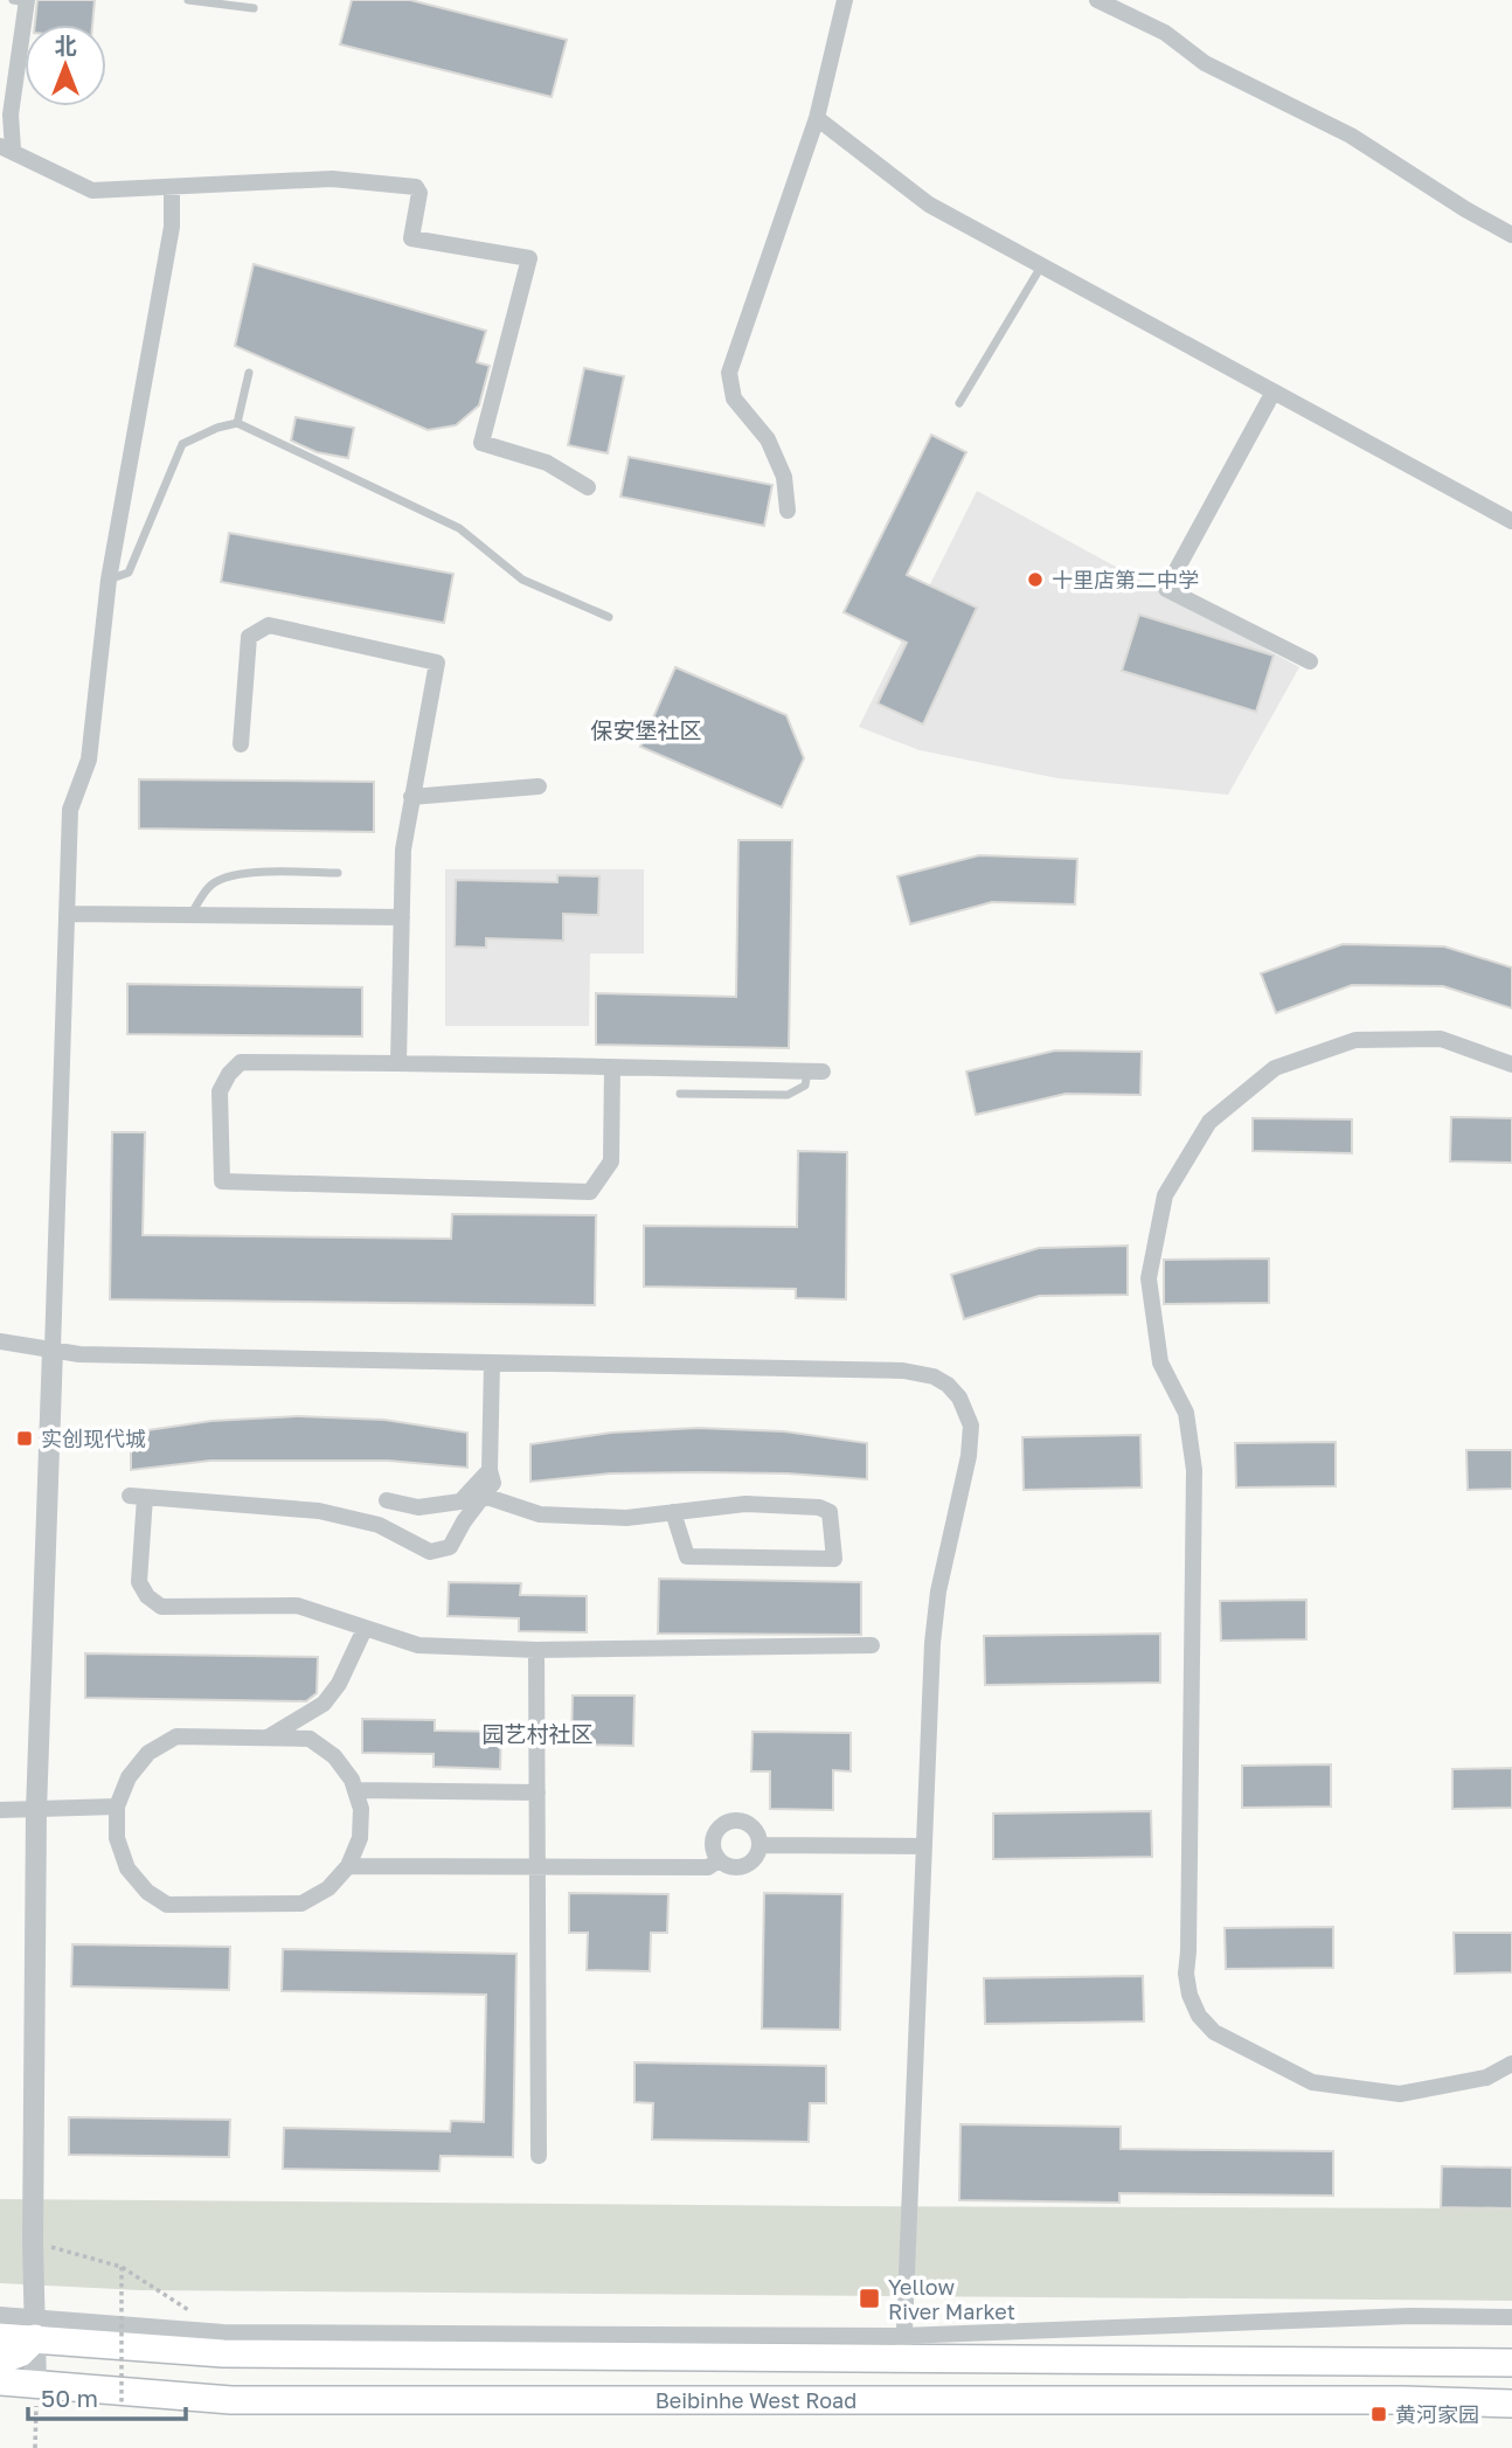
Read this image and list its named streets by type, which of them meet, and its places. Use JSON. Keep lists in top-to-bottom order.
{
  "streets": {
    "main road": ["Beibinhe West Road"]
  },
  "districts": ["保安堡社区", "园艺村社区"],
  "places": {
    "other": ["十里店第二中学"],
    "transit": ["实创现代城", "Yellow River Market", "黄河家园"]
  },
  "scale_bar": "50 m",
  "north": "top"
}
